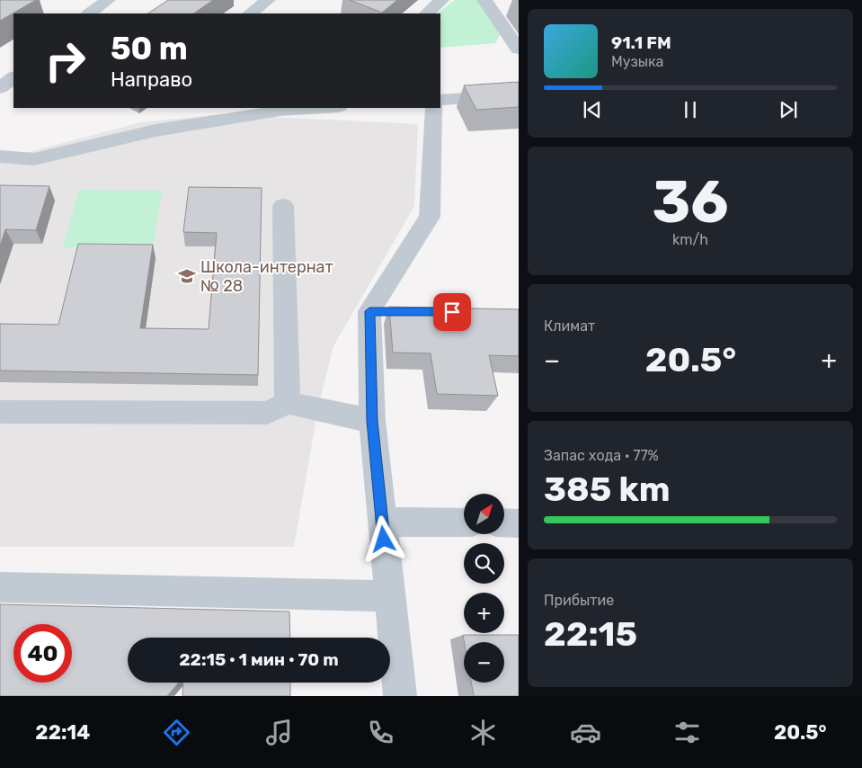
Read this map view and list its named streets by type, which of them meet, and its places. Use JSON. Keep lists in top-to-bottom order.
{
  "places": {
    "school or university": ["Школа-интернат № 28"]
  },
  "north": "top right",
  "page": {
    "turn": ["50 m", "Направо"],
    "song": ["91.1 FM", "Музыка"],
    "tile": [
      ["36", "km/h"],
      "Климат",
      ["Запас хода · 77%", "385 km"],
      ["Прибытие", "22:15"]
    ],
    "heat": ["−", "20.5°", "+"],
    "map_buttons": ["+", "−"],
    "limit": "40",
    "trip": "22:15 · 1 мин · 70 m",
    "tabs": ["22:14", "20.5°"]
  }
}
